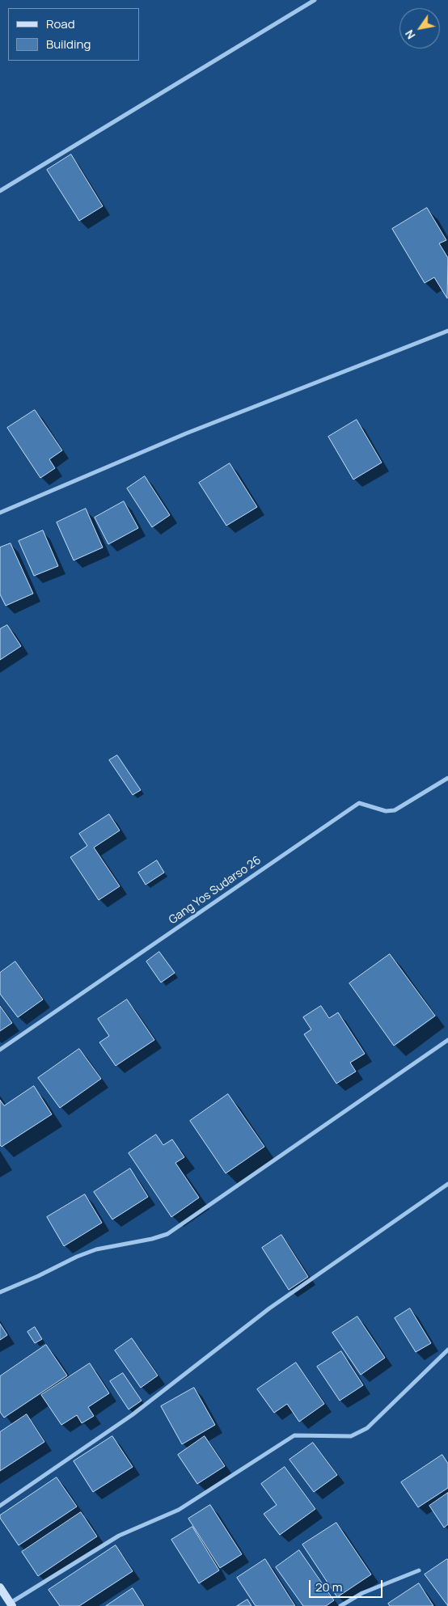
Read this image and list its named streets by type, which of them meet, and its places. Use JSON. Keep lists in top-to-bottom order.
{
  "streets": {
    "street": ["Gang Yos Sudarso 26"]
  },
  "legend": ["Road", "Building"],
  "scale_bar": "20 m",
  "north": "bottom left"
}
